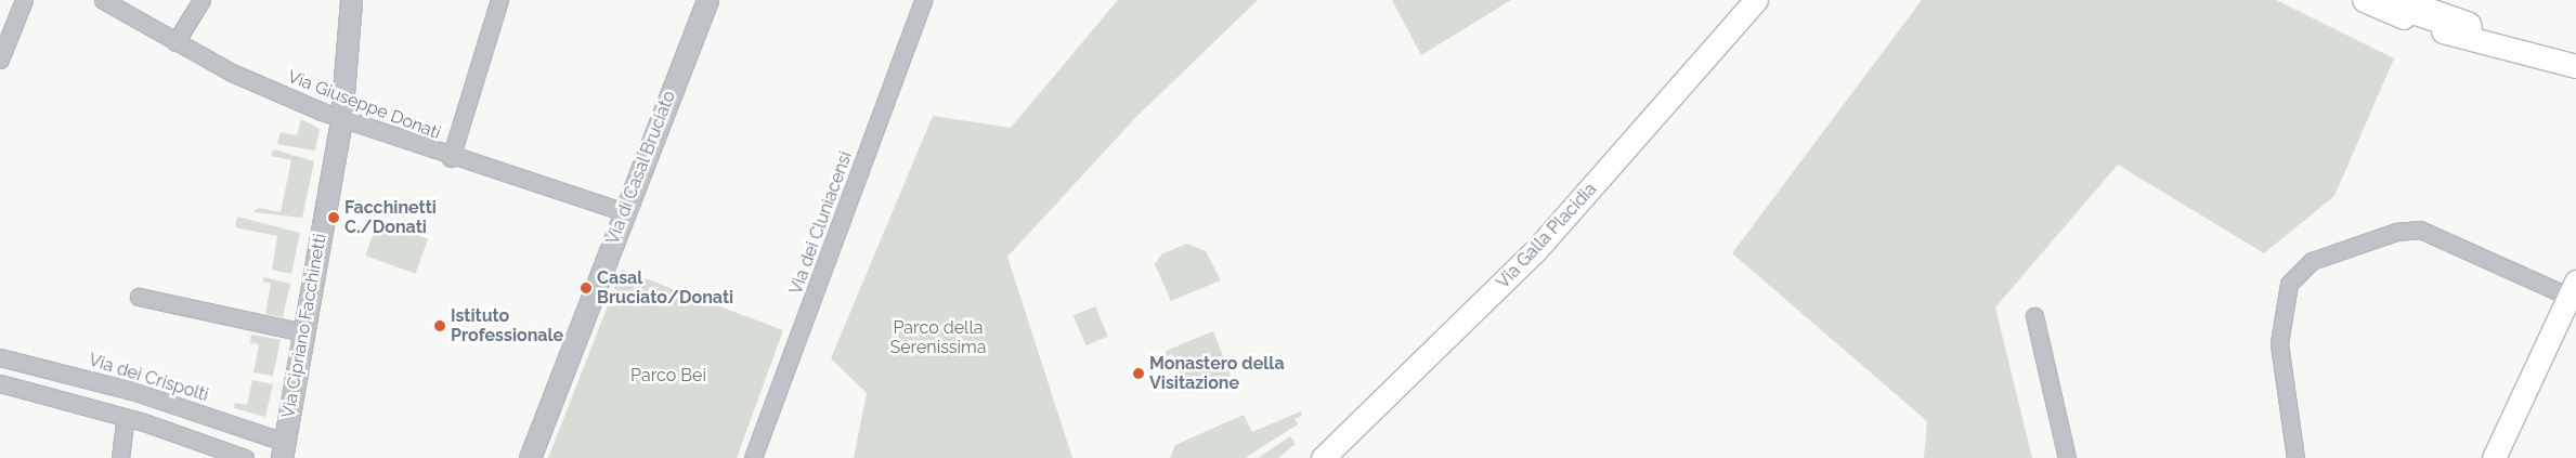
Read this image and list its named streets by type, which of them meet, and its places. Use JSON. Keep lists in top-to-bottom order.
{
  "streets": {
    "main road": ["Via Galla Placidia"],
    "street": [
      "Via Giuseppe Donati",
      "Via di Casal Bruciato",
      "Via dei Cluniacensi",
      "Via Cipriano Facchinetti",
      "Via dei Crispolti"
    ]
  },
  "crossings": [
    ["Via Giuseppe Donati", "Via di Casal Bruciato"],
    ["Via Giuseppe Donati", "Via Cipriano Facchinetti"],
    ["Via Cipriano Facchinetti", "Via dei Crispolti"]
  ],
  "parks": ["Parco della Serenissima", "Parco Bei"],
  "places": [
    "Facchinetti C./Donati",
    "Casal Bruciato/Donati",
    "Istituto Professionale",
    "Monastero della Visitazione"
  ]
}
